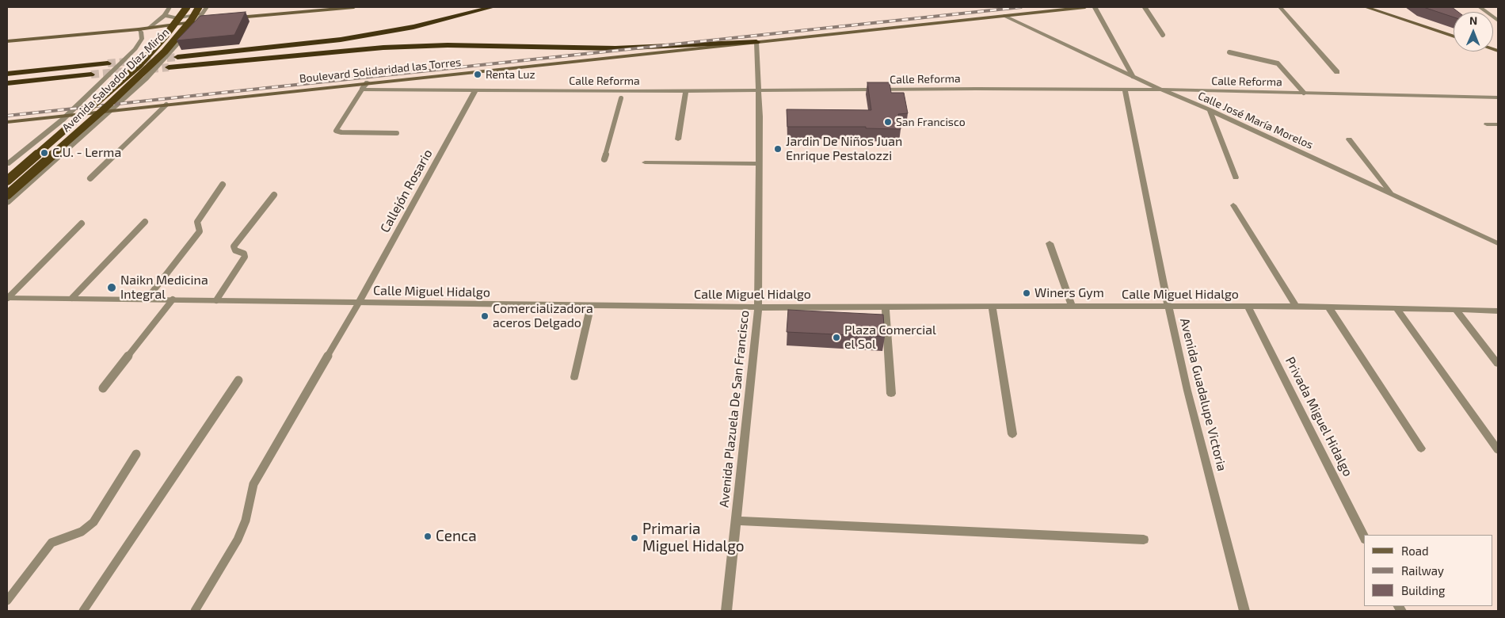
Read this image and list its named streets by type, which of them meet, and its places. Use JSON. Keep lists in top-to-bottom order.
{
  "streets": {
    "highway": ["Boulevard Solidaridad las Torres"],
    "main road": ["Avenida Salvador Díaz Mirón"],
    "street": [
      "Calle Reforma",
      "Calle José María Morelos",
      "Callejón Rosario",
      "Calle Miguel Hidalgo",
      "Avenida Guadalupe Victoria",
      "Avenida Plazuela De San Francisco",
      "Privada Miguel Hidalgo"
    ]
  },
  "crossings": [
    ["Boulevard Solidaridad las Torres", "Avenida Salvador Díaz Mirón"],
    ["Boulevard Solidaridad las Torres", "Calle José María Morelos"],
    ["Boulevard Solidaridad las Torres", "Avenida Plazuela De San Francisco"],
    ["Calle Reforma", "Calle José María Morelos"],
    ["Calle Reforma", "Callejón Rosario"],
    ["Calle Reforma", "Avenida Guadalupe Victoria"],
    ["Calle Reforma", "Avenida Plazuela De San Francisco"],
    ["Callejón Rosario", "Calle Miguel Hidalgo"],
    ["Calle Miguel Hidalgo", "Avenida Guadalupe Victoria"],
    ["Calle Miguel Hidalgo", "Avenida Plazuela De San Francisco"],
    ["Calle Miguel Hidalgo", "Privada Miguel Hidalgo"]
  ],
  "places": [
    "Renta Luz",
    "San Francisco",
    "Jardin De Niños Juan Enrique Pestalozzi",
    "C.U. - Lerma",
    "Naikn Medicina Integral",
    "Winers Gym",
    "Comercializadora aceros Delgado",
    "Plaza Comercial el Sol",
    "Cenca",
    "Primaria Miguel Hidalgo"
  ],
  "legend": ["Road", "Railway", "Building"],
  "north": "top"
}
